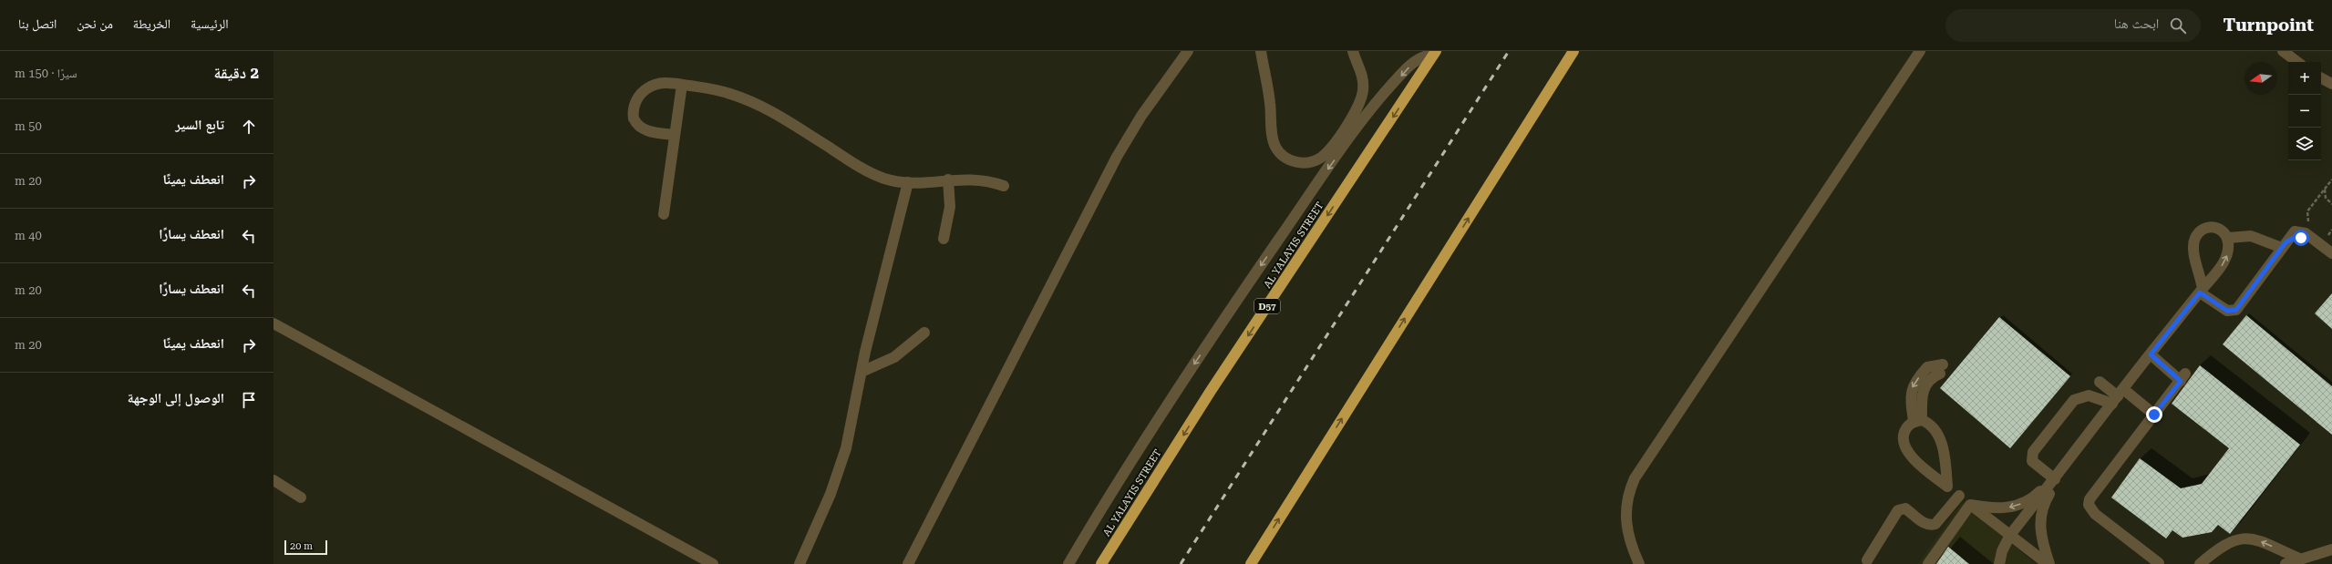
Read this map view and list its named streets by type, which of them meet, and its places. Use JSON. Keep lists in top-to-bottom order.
{
  "streets": {
    "highway": ["AL YALAYIS STREET", "D57"]
  },
  "one_way": ["AL YALAYIS STREET"],
  "scale_bar": "20 m",
  "north": "left",
  "page": {
    "header": "Turnpoint",
    "search": "ابحث هنا",
    "nav": [
      "الرئيسية",
      "الخريطة",
      "من نحن",
      "اتصل بنا"
    ],
    "heading": ["2 دقيقة", "سيرًا · 150 m"],
    "map_buttons": ["+", "−"],
    "list": [
      ["تابع السير", "50 m"],
      ["انعطف يمينًا", "20 m"],
      ["انعطف يسارًا", "40 m"],
      ["انعطف يسارًا", "20 m"],
      ["انعطف يمينًا", "20 m"],
      "الوصول إلى الوجهة"
    ],
    "scale": "20 m"
  }
}
